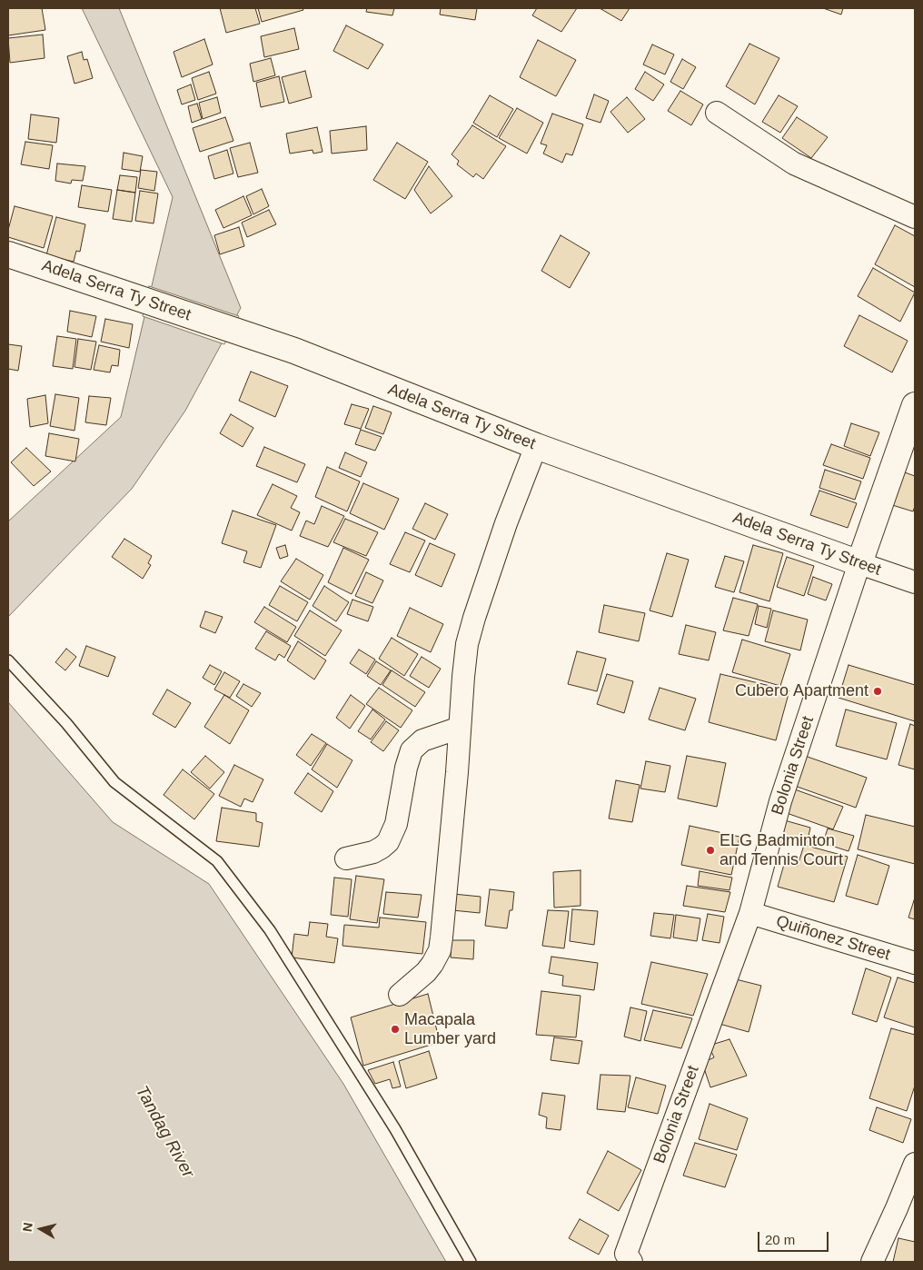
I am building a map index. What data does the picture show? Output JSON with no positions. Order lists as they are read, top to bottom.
{
  "streets": {
    "main road": ["Adela Serra Ty Street", "Bolonia Street"],
    "street": ["Quiñonez Street"]
  },
  "crossings": [
    ["Adela Serra Ty Street", "Bolonia Street"],
    ["Bolonia Street", "Quiñonez Street"]
  ],
  "water": ["Tandag River"],
  "places": ["Cubero Apartment", "ELG Badminton and Tennis Court", "Macapala Lumber yard"],
  "scale_bar": "20 m",
  "north": "left"
}
